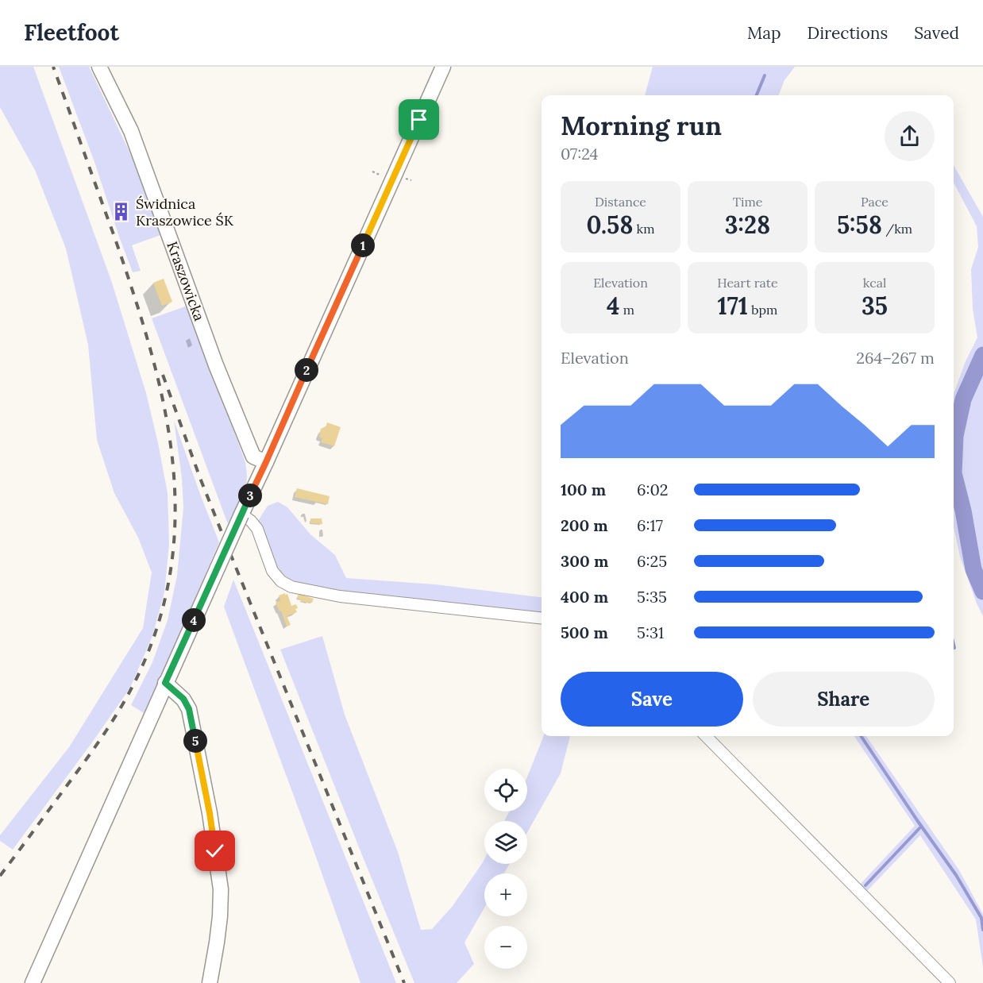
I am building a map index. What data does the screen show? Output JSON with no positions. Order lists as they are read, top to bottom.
{
  "streets": {
    "street": ["Kraszowicka"]
  },
  "places": {
    "building": ["Świdnica Kraszowice ŚK"]
  },
  "page": {
    "header": "Fleetfoot",
    "nav": ["Map", "Directions", "Saved"],
    "heading": ["Morning run", "07:24"],
    "stats": [
      ["Distance", "0.58 km"],
      ["Time", "3:28"],
      ["Pace", "5:58 /km"],
      ["Elevation", "4 m"],
      ["Heart rate", "171 bpm"],
      ["kcal", "35"]
    ],
    "pins": [
      "1",
      "2",
      "3",
      "4",
      "5"
    ],
    "chart": ["Elevation", "264–267 m"],
    "list": [
      {
        "name": "100 m",
        "note": "6:02"
      },
      {
        "name": "200 m",
        "note": "6:17"
      },
      {
        "name": "300 m",
        "note": "6:25"
      },
      {
        "name": "400 m",
        "note": "5:35"
      },
      {
        "name": "500 m",
        "note": "5:31"
      }
    ],
    "buttons": ["Save", "Share"],
    "map_buttons": ["+", "−"]
  }
}
